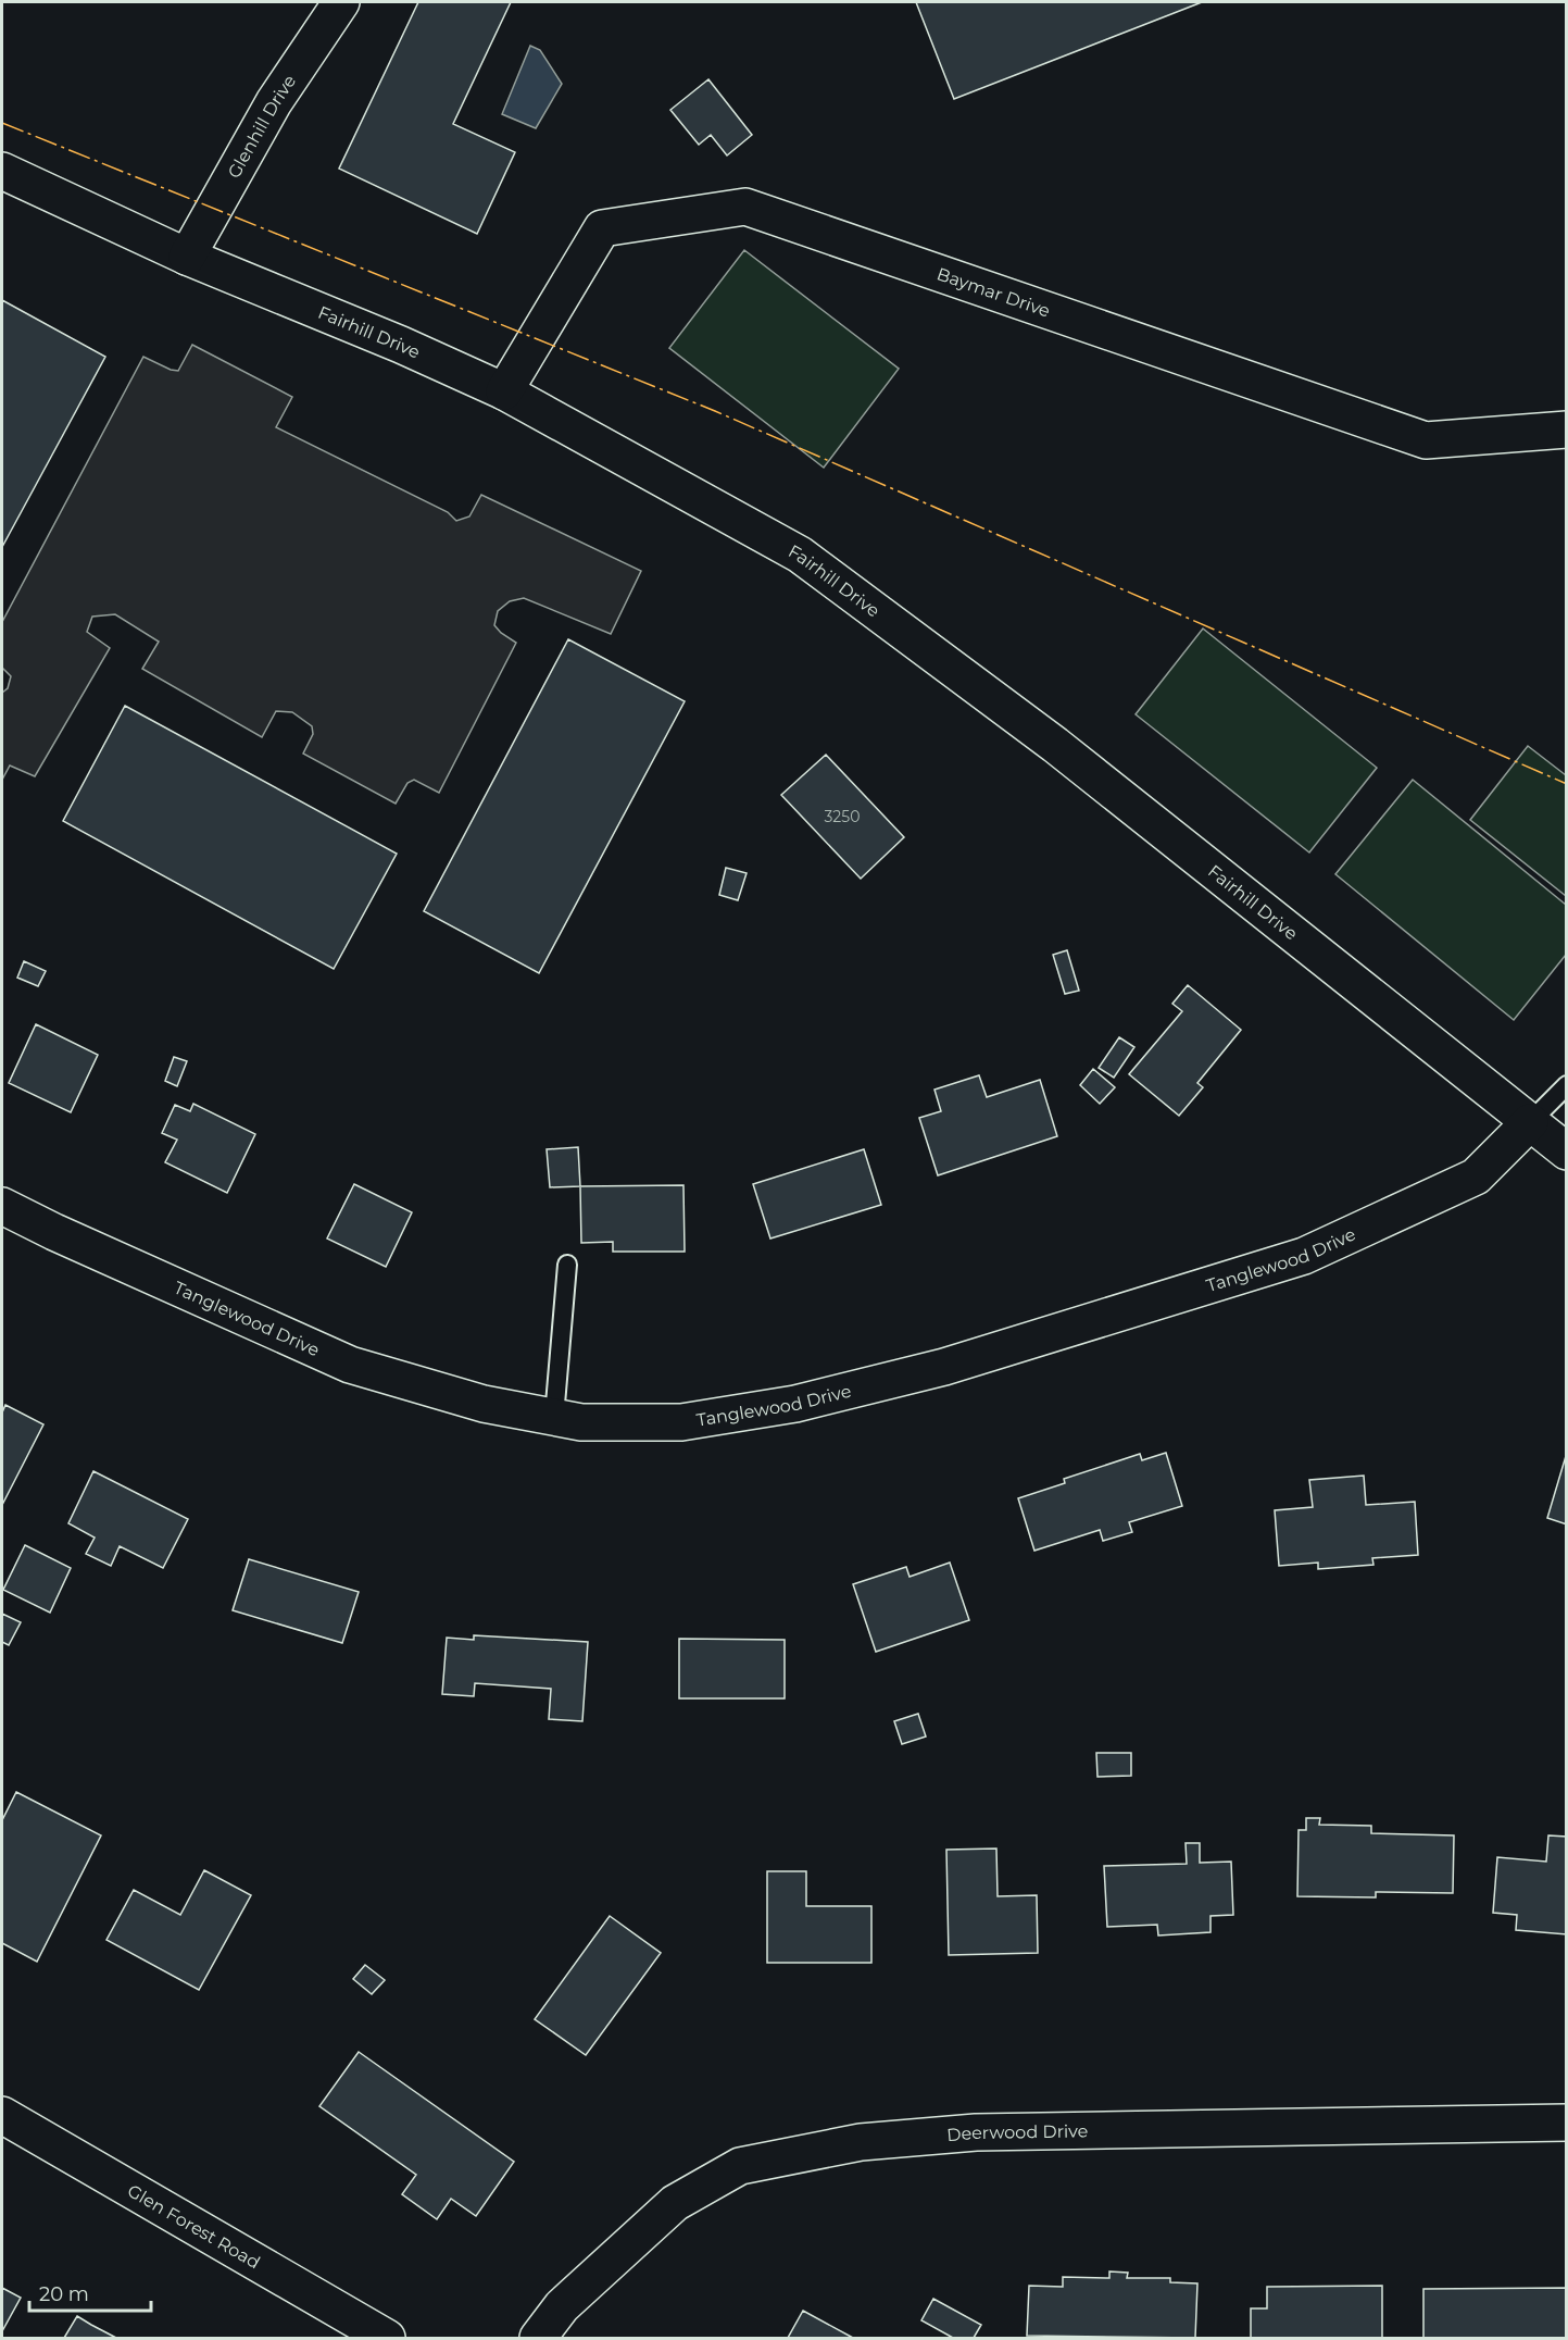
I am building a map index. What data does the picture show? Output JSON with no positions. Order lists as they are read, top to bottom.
{
  "streets": {
    "street": [
      "Glenhill Drive",
      "Baymar Drive",
      "Fairhill Drive",
      "Tanglewood Drive",
      "Deerwood Drive",
      "Glen Forest Road"
    ]
  },
  "crossings": [
    ["Glenhill Drive", "Fairhill Drive"],
    ["Baymar Drive", "Fairhill Drive"],
    ["Fairhill Drive", "Tanglewood Drive"]
  ],
  "house_numbers": ["3250"],
  "scale_bar": "20 m"
}
